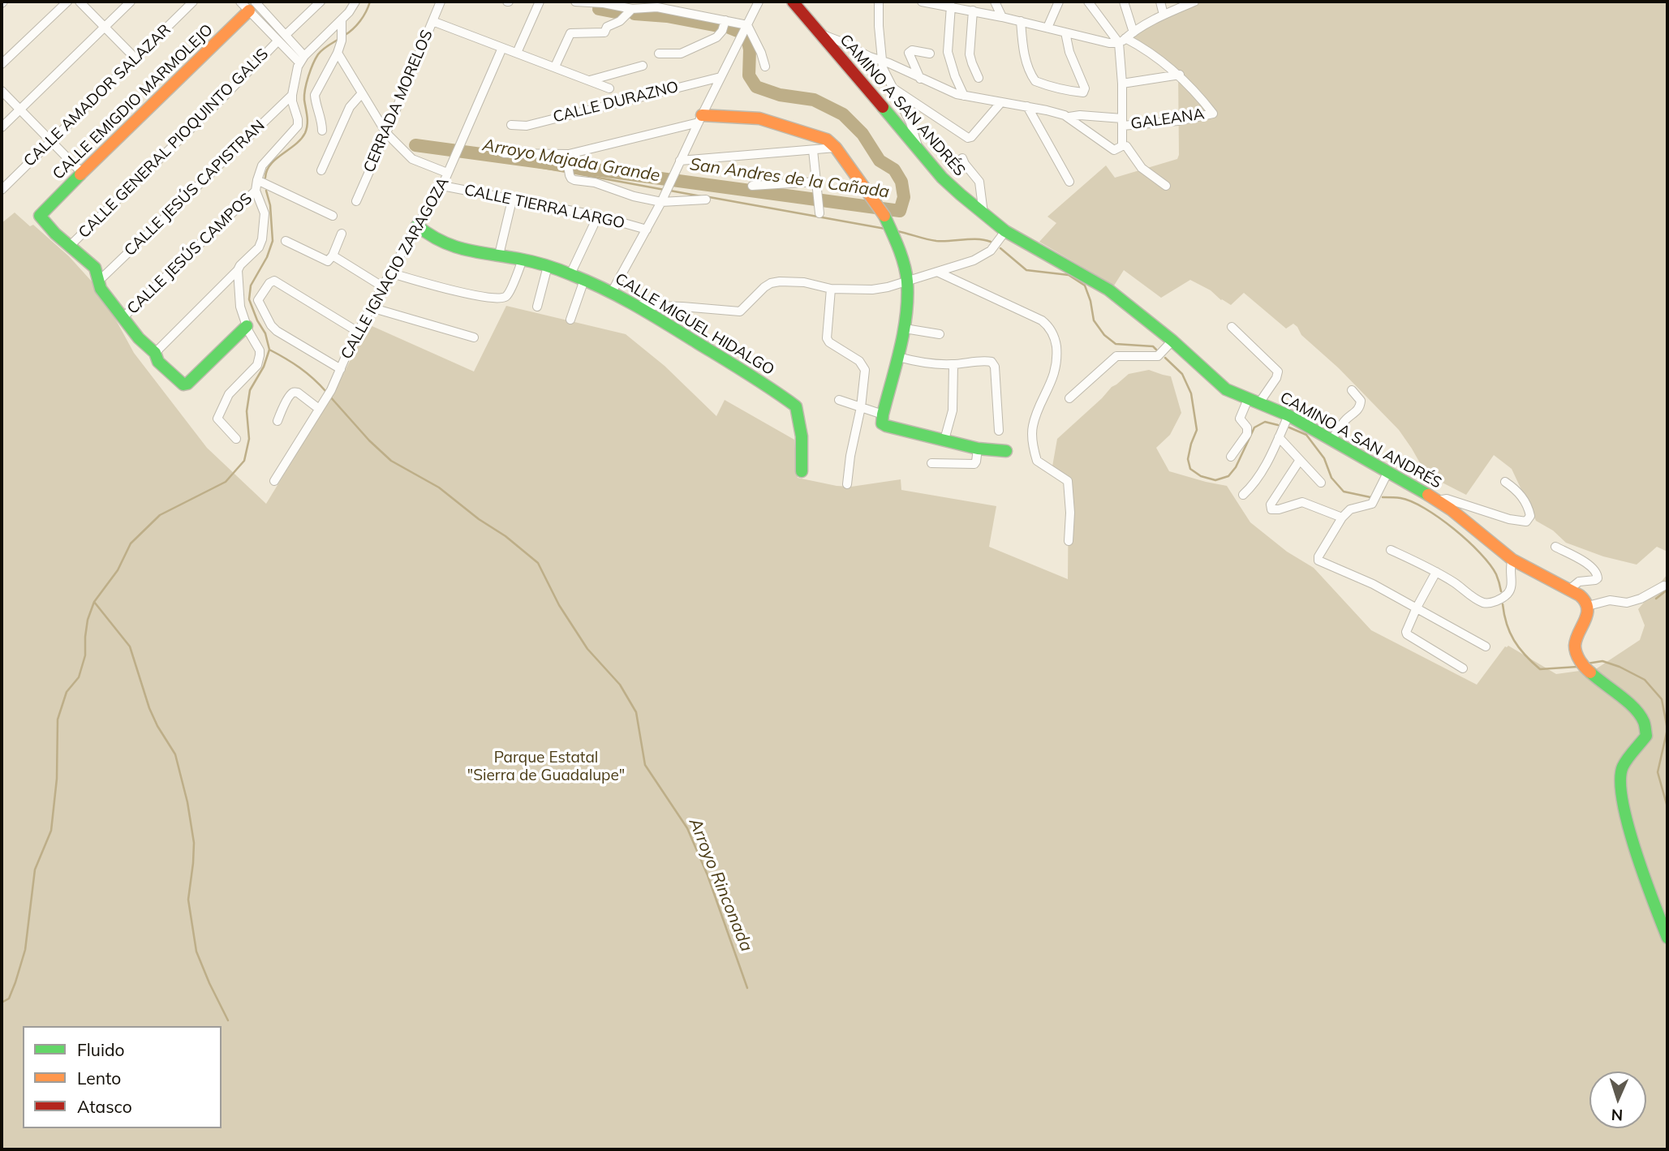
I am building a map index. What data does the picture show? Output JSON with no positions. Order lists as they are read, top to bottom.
{
  "streets": {
    "street": [
      "CALLE AMADOR SALAZAR",
      "CERRADA MORELOS",
      "CALLE EMIGDIO MARMOLEJO",
      "CALLE DURAZNO",
      "CAMINO A SAN ANDRÉS",
      "GALEANA",
      "CALLE GENERAL PIOQUINTO GALIS",
      "CALLE JESÚS CAPISTRAN",
      "CALLE TIERRA LARGO",
      "CALLE JESÚS CAMPOS",
      "CALLE IGNACIO ZARAGOZA",
      "CALLE MIGUEL HIDALGO"
    ]
  },
  "crossings": [
    ["CALLE EMIGDIO MARMOLEJO", "CALLE GENERAL PIOQUINTO GALIS"],
    ["CALLE TIERRA LARGO", "CALLE IGNACIO ZARAGOZA"],
    ["CALLE IGNACIO ZARAGOZA", "CALLE MIGUEL HIDALGO"]
  ],
  "water": ["Arroyo Majada Grande", "San Andres de la Cañada", "Arroyo Rinconada"],
  "parks": ["Parque Estatal \"Sierra de Guadalupe\""],
  "legend": ["Fluido", "Lento", "Atasco"],
  "north": "bottom"
}
